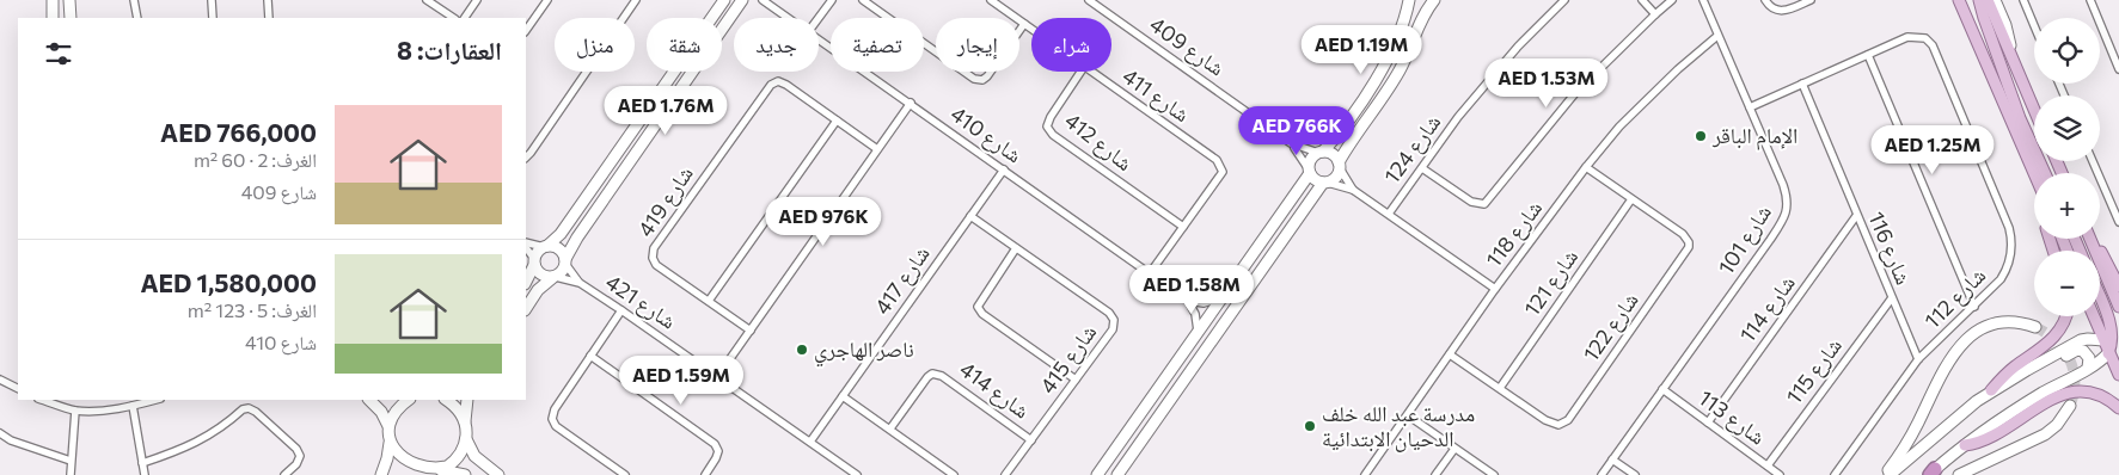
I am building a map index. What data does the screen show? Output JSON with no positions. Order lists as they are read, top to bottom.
{
  "streets": {
    "street": [
      "شارع 409",
      "شارع 411",
      "شارع 410",
      "شارع 412",
      "شارع 124",
      "شارع 419",
      "شارع 118",
      "شارع 101",
      "شارع 116",
      "شارع 417",
      "شارع 121",
      "شارع 112",
      "شارع 421",
      "شارع 114",
      "شارع 122",
      "شارع 415",
      "شارع 115",
      "شارع 414",
      "شارع 113"
    ]
  },
  "crossings": [
    ["شارع 411", "شارع 410"],
    ["شارع 411", "شارع 412"],
    ["شارع 410", "شارع 417"],
    ["شارع 118", "شارع 101"],
    ["شارع 118", "شارع 122"],
    ["شارع 101", "شارع 112"],
    ["شارع 101", "شارع 113"],
    ["شارع 116", "شارع 112"],
    ["شارع 116", "شارع 114"],
    ["شارع 116", "شارع 115"],
    ["شارع 417", "شارع 421"],
    ["شارع 417", "شارع 415"],
    ["شارع 121", "شارع 122"],
    ["شارع 114", "شارع 113"],
    ["شارع 415", "شارع 414"],
    ["شارع 115", "شارع 113"]
  ],
  "places": ["الإمام الباقر", "ناصر الهاجري", "مدرسة عبد الله خلف الدحيان الابتدائية"],
  "page": {
    "map_buttons": ["+", "−"],
    "chip": [
      "شراء",
      "إيجار",
      "تصفية",
      "جديد",
      "شقة",
      "منزل"
    ],
    "heading": "العقارات: 8",
    "price": [
      "AED 1.19M",
      "AED 1.53M",
      "AED 1.76M",
      "AED 766K",
      "AED 1.25M",
      "AED 976K",
      "AED 1.58M",
      "AED 1.59M"
    ],
    "list": [
      {
        "name": "AED 766,000",
        "note": "الغرف: 2 · 60 m² · شارع 409"
      },
      {
        "name": "AED 1,580,000",
        "note": "الغرف: 5 · 123 m² · شارع 410"
      }
    ]
  }
}
